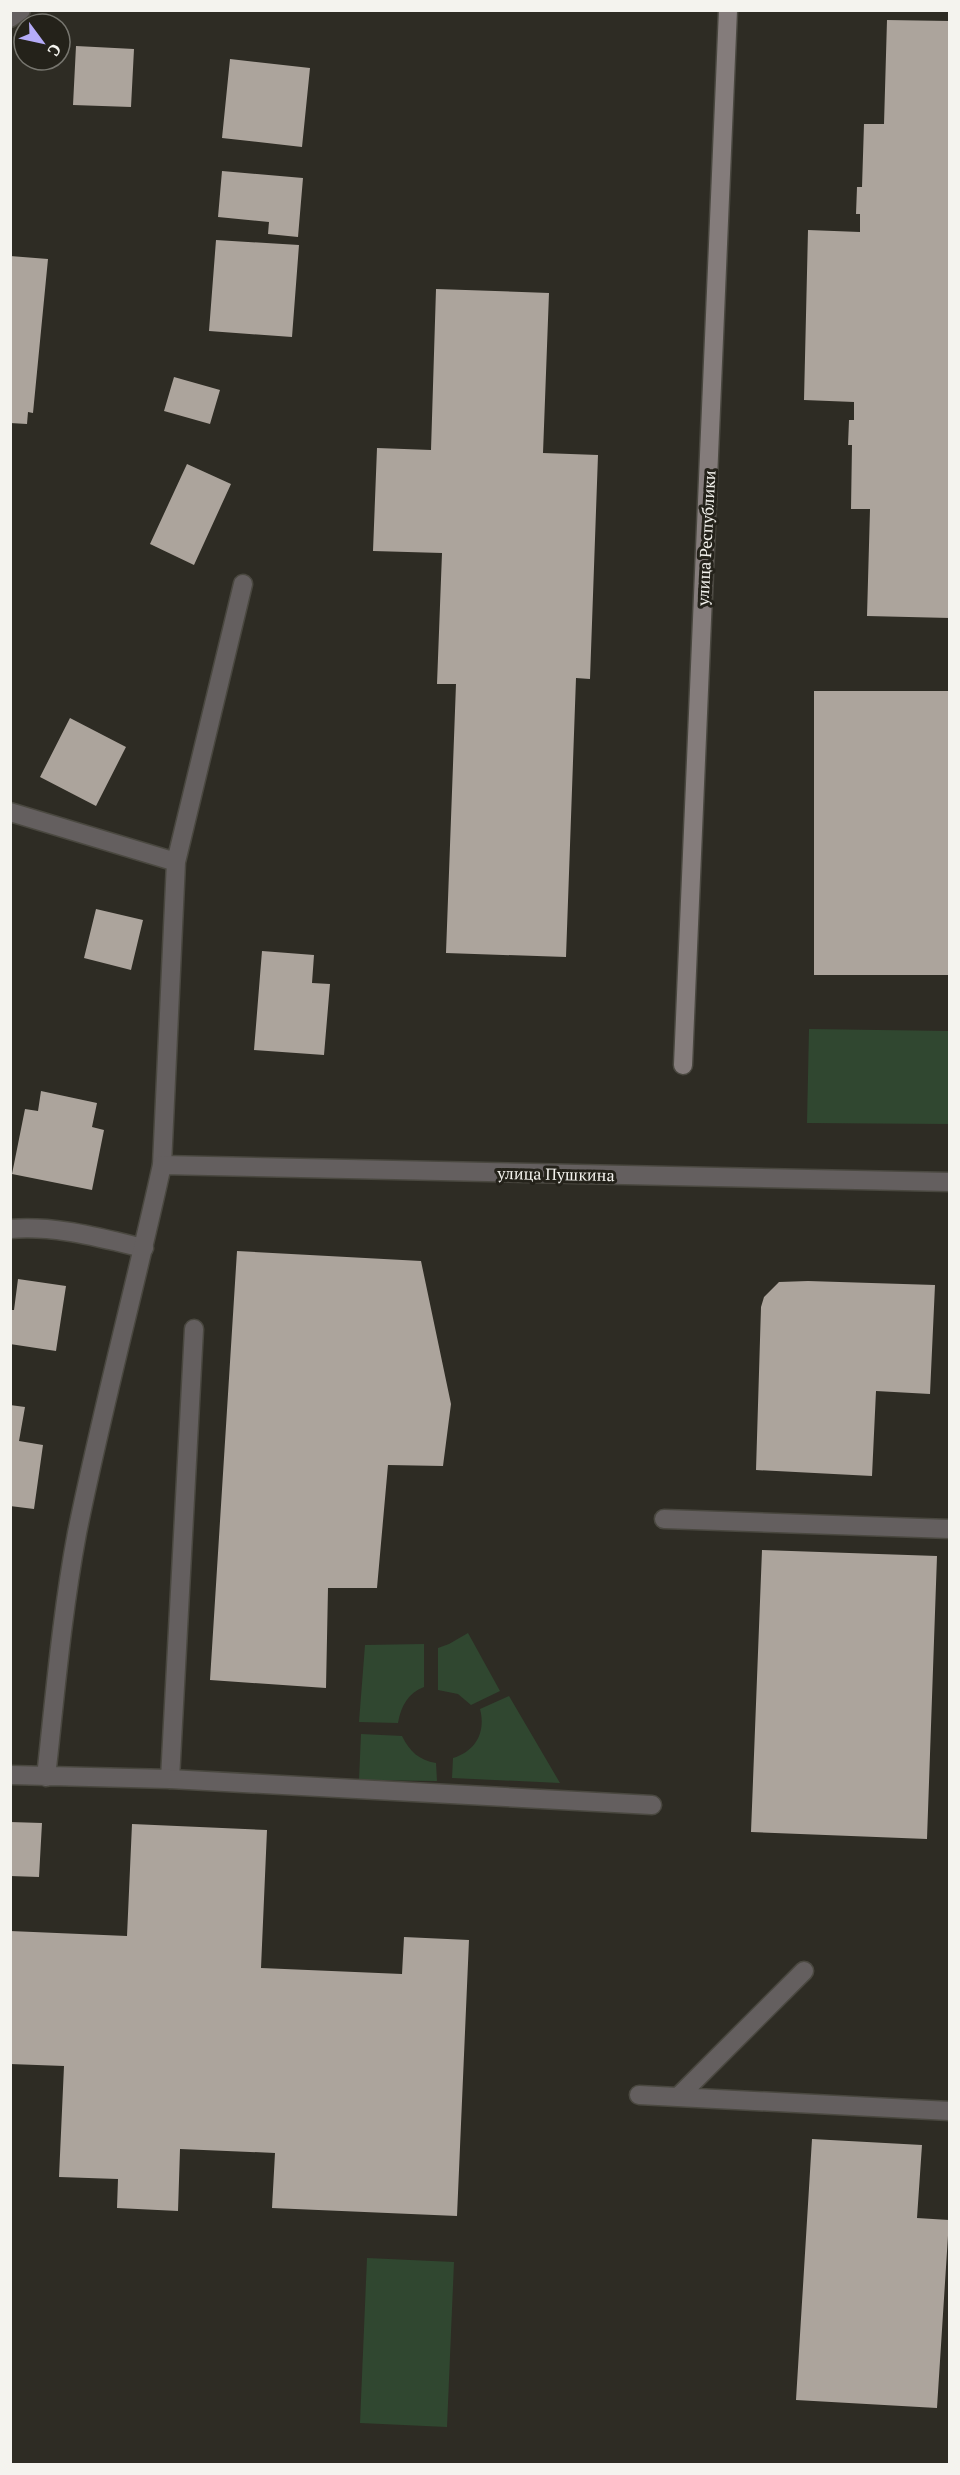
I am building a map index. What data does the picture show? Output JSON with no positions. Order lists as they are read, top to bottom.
{
  "streets": {
    "street": ["улица Республики", "улица Пушкина"]
  },
  "north": "bottom right"
}
